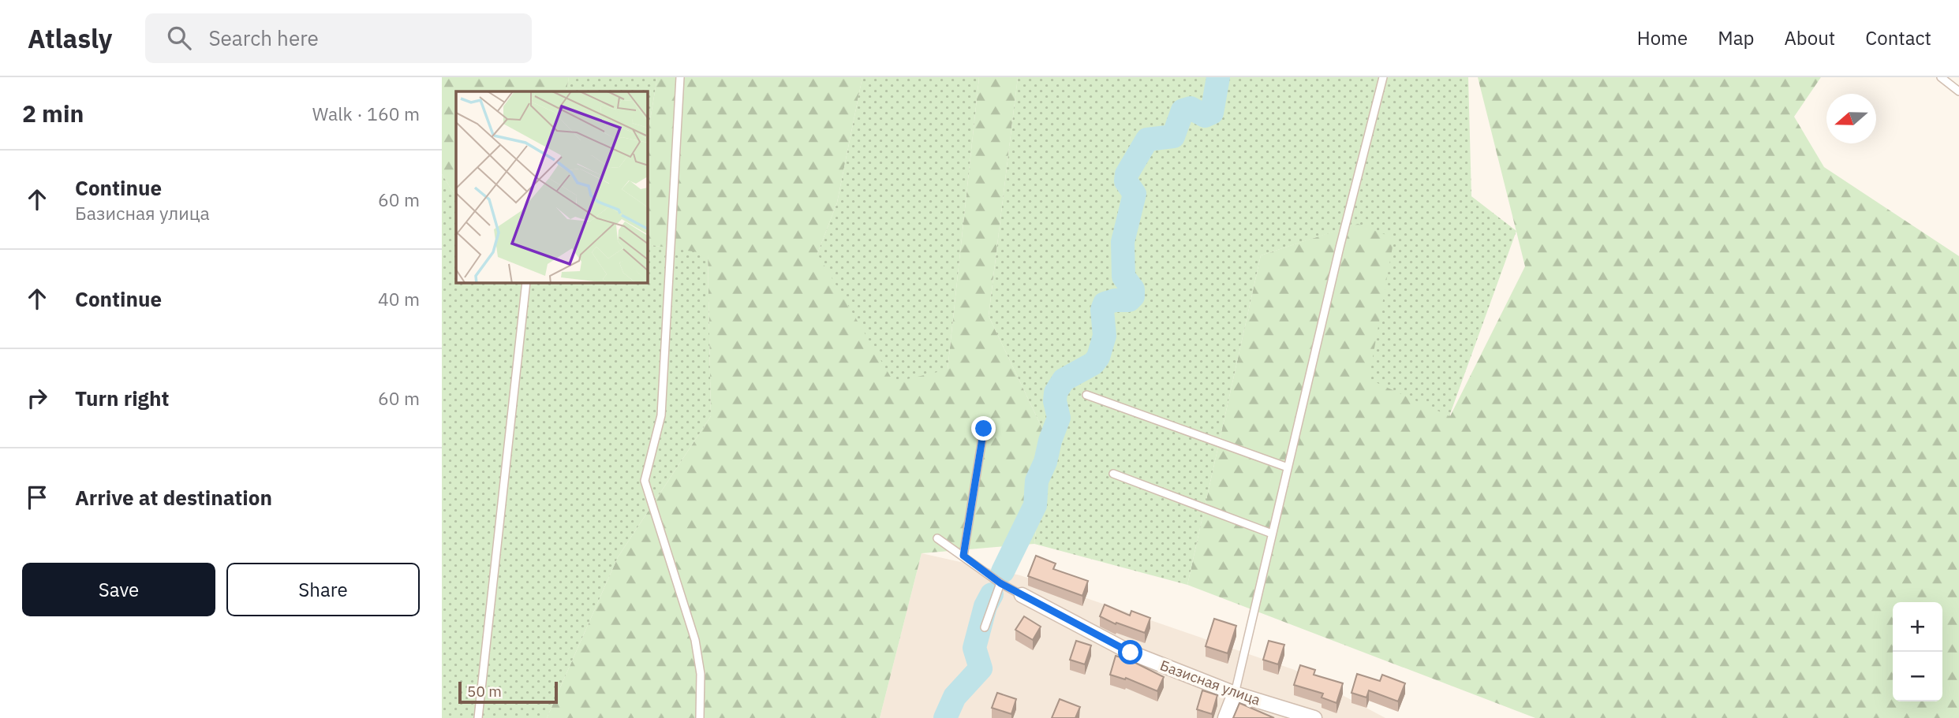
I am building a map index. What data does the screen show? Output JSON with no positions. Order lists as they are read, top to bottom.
{
  "streets": {
    "street": ["Базисная улица"]
  },
  "scale_bar": "50 m",
  "north": "left",
  "page": {
    "header": "Atlasly",
    "search": "Search here",
    "nav": [
      "Home",
      "Map",
      "About",
      "Contact"
    ],
    "heading": ["2 min", "Walk · 160 m"],
    "list": [
      ["Continue", "Базисная улица", "60 m"],
      ["Continue", "40 m"],
      ["Turn right", "60 m"],
      "Arrive at destination"
    ],
    "buttons": ["Save", "Share"],
    "map_buttons": ["+", "−"],
    "scale": "50 m"
  }
}
